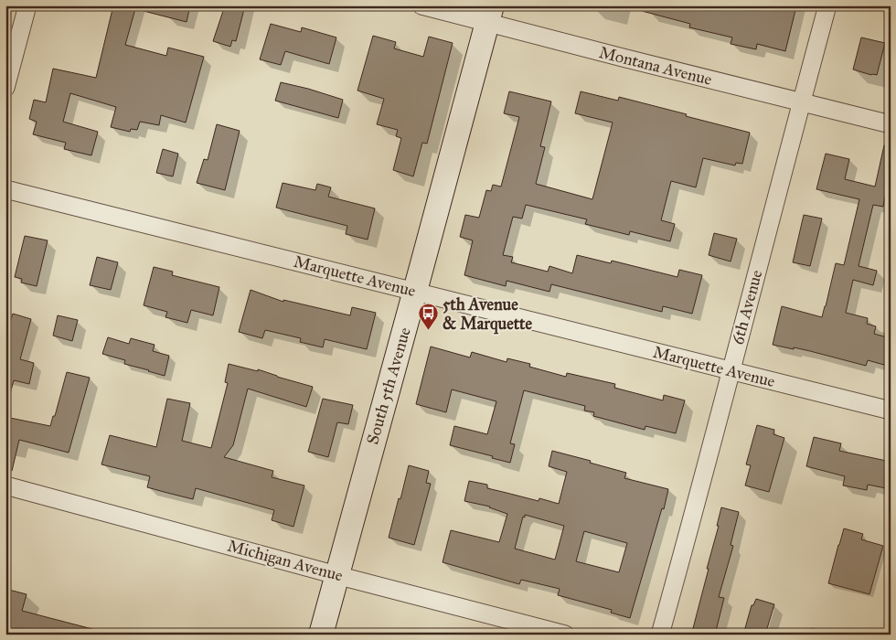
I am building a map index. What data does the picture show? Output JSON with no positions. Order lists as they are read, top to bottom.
{
  "streets": {
    "street": [
      "Montana Avenue",
      "Marquette Avenue",
      "6th Avenue",
      "South 5th Avenue",
      "Michigan Avenue"
    ]
  },
  "crossings": [
    ["Montana Avenue", "6th Avenue"],
    ["Montana Avenue", "South 5th Avenue"],
    ["Marquette Avenue", "6th Avenue"],
    ["Marquette Avenue", "South 5th Avenue"],
    ["South 5th Avenue", "Michigan Avenue"]
  ],
  "places": {
    "bus stop": ["5th Avenue & Marquette"]
  }
}
